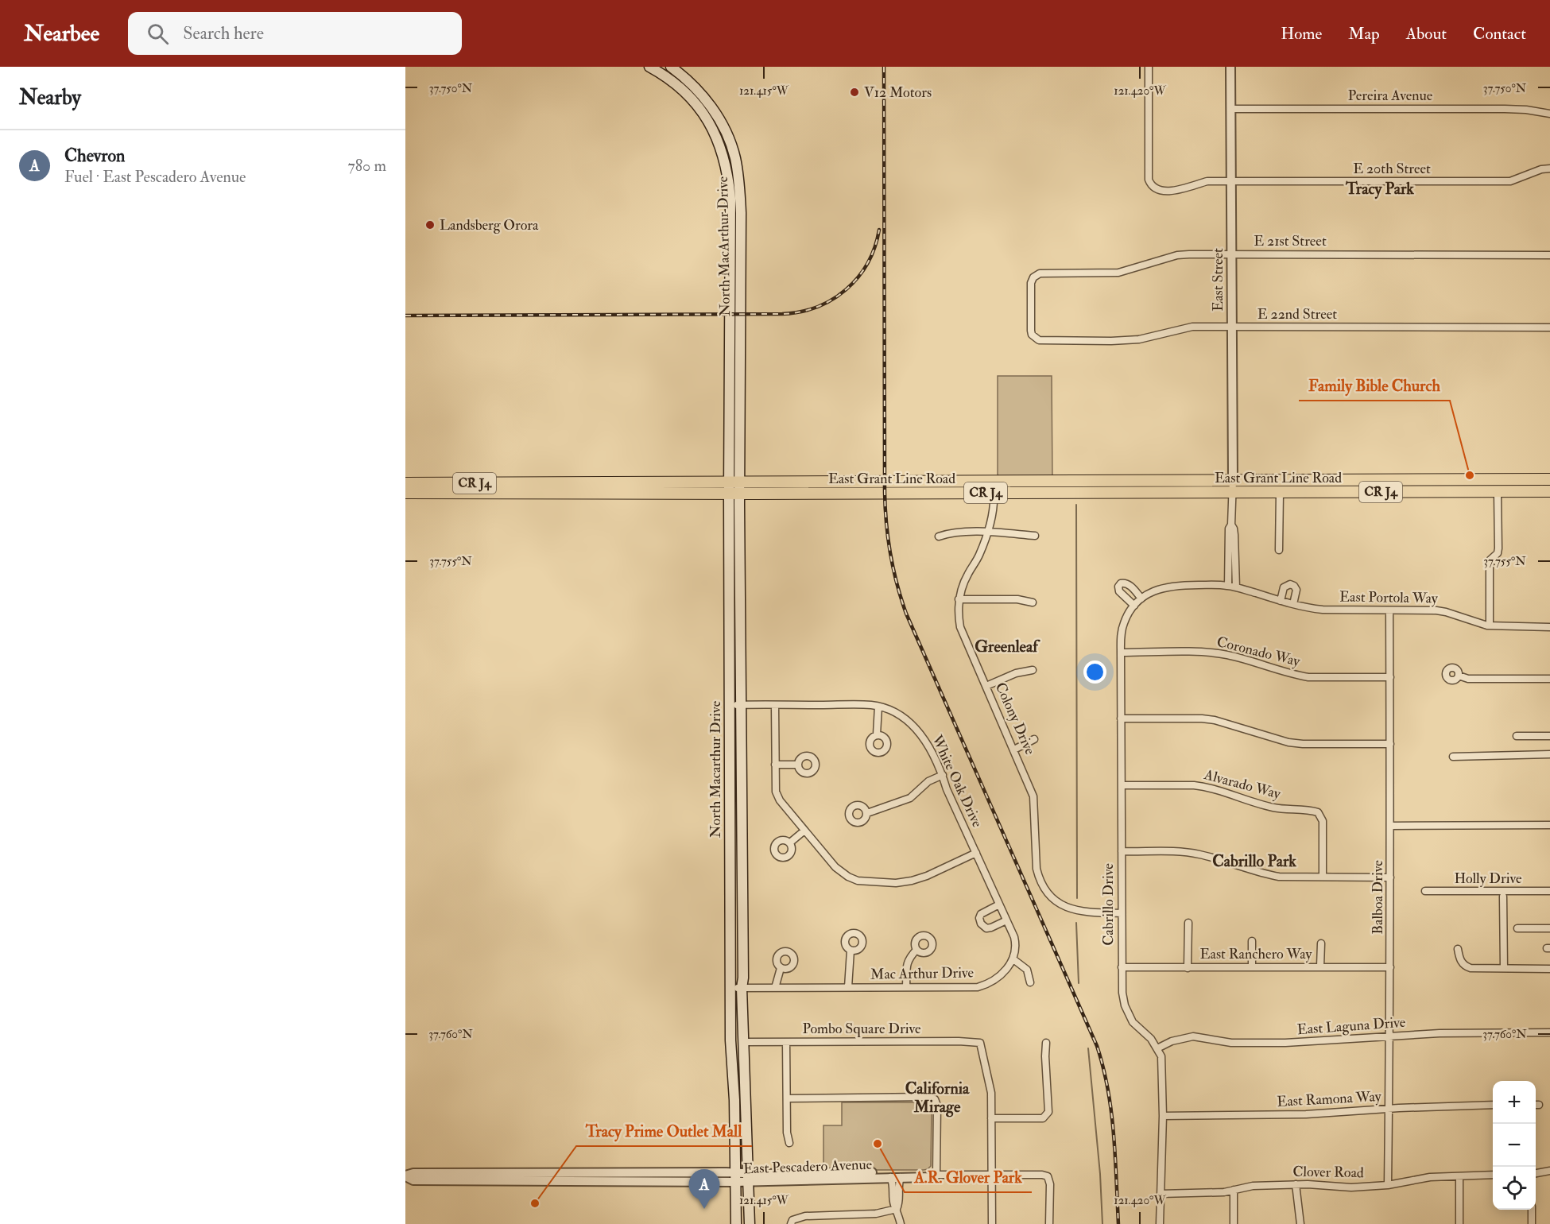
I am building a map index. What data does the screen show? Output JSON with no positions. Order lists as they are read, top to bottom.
{
  "streets": {
    "main road": [
      "North MacArthur Drive",
      "East Grant Line Road",
      "CR J4",
      "North Macarthur Drive"
    ],
    "street": [
      "Pereira Avenue",
      "E 20th Street",
      "E 21st Street",
      "East Street",
      "E 22nd Street",
      "East Portola Way",
      "Coronado Way",
      "Colony Drive",
      "White Oak Drive",
      "Alvarado Way",
      "Holly Drive",
      "Balboa Drive",
      "Cabrillo Drive",
      "East Ranchero Way",
      "Mac Arthur Drive",
      "East Laguna Drive",
      "Pombo Square Drive",
      "East Ramona Way",
      "East Pescadero Avenue",
      "Clover Road"
    ]
  },
  "crossings": [
    ["Pereira Avenue", "East Street"],
    ["E 20th Street", "East Street"],
    ["E 21st Street", "East Street"],
    ["E 21st Street", "E 22nd Street"],
    ["North MacArthur Drive", "North Macarthur Drive"],
    ["East Street", "E 22nd Street"],
    ["East Street", "East Grant Line Road"],
    ["East Grant Line Road", "Colony Drive"],
    ["East Grant Line Road", "North Macarthur Drive"],
    ["East Portola Way", "Balboa Drive"],
    ["East Portola Way", "Cabrillo Drive"],
    ["Coronado Way", "Balboa Drive"],
    ["Coronado Way", "Cabrillo Drive"],
    ["Colony Drive", "Cabrillo Drive"],
    ["North Macarthur Drive", "White Oak Drive"],
    ["North Macarthur Drive", "Mac Arthur Drive"],
    ["North Macarthur Drive", "Pombo Square Drive"],
    ["North Macarthur Drive", "East Pescadero Avenue"],
    ["White Oak Drive", "Mac Arthur Drive"],
    ["Alvarado Way", "Cabrillo Drive"],
    ["Balboa Drive", "East Ranchero Way"],
    ["Balboa Drive", "East Laguna Drive"],
    ["Balboa Drive", "East Ramona Way"],
    ["Balboa Drive", "Clover Road"],
    ["Cabrillo Drive", "East Ranchero Way"],
    ["Cabrillo Drive", "East Laguna Drive"],
    ["Cabrillo Drive", "East Ramona Way"],
    ["Cabrillo Drive", "Clover Road"]
  ],
  "districts": [
    "Tracy Park",
    "Greenleaf",
    "Cabrillo Park",
    "California Mirage"
  ],
  "places": [
    "V12 Motors",
    "Landsberg Orora",
    "Family Bible Church",
    "A.R. Glover Park",
    "Tracy Prime Outlet Mall"
  ],
  "page": {
    "header": "Nearbee",
    "search": "Search here",
    "nav": [
      "Home",
      "Map",
      "About",
      "Contact"
    ],
    "heading": "Nearby",
    "list": [
      {
        "mark": "A",
        "name": "Chevron",
        "note": "Fuel · East Pescadero Avenue",
        "value": "780 m"
      }
    ],
    "map_buttons": ["+", "−"],
    "pins": "A"
  },
  "coordinates": [
    "37.750°N",
    "121.415°W",
    "121.420°W",
    "37.755°N",
    "37.760°N"
  ]
}
